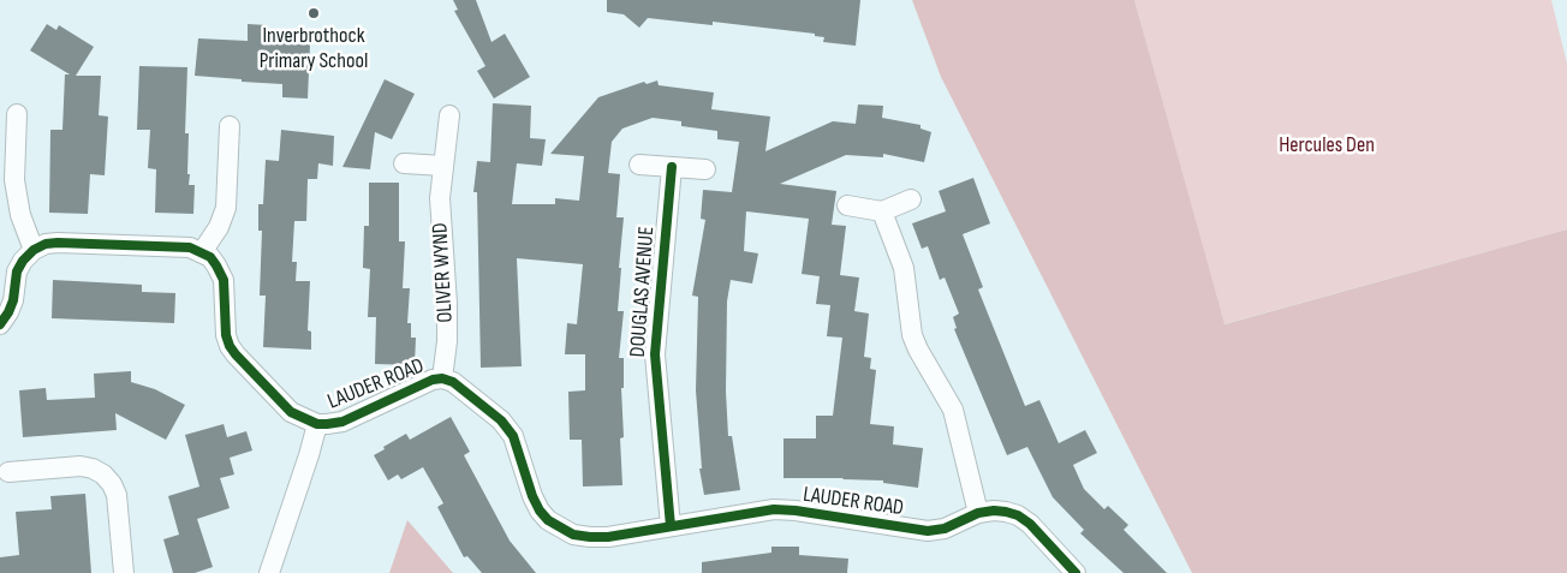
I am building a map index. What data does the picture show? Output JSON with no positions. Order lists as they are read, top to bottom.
{
  "streets": {
    "street": ["OLIVER WYND", "DOUGLAS AVENUE", "LAUDER ROAD"]
  },
  "crossings": [
    ["OLIVER WYND", "LAUDER ROAD"],
    ["DOUGLAS AVENUE", "LAUDER ROAD"]
  ],
  "parks": ["Hercules Den"],
  "places": ["Inverbrothock Primary School"]
}
